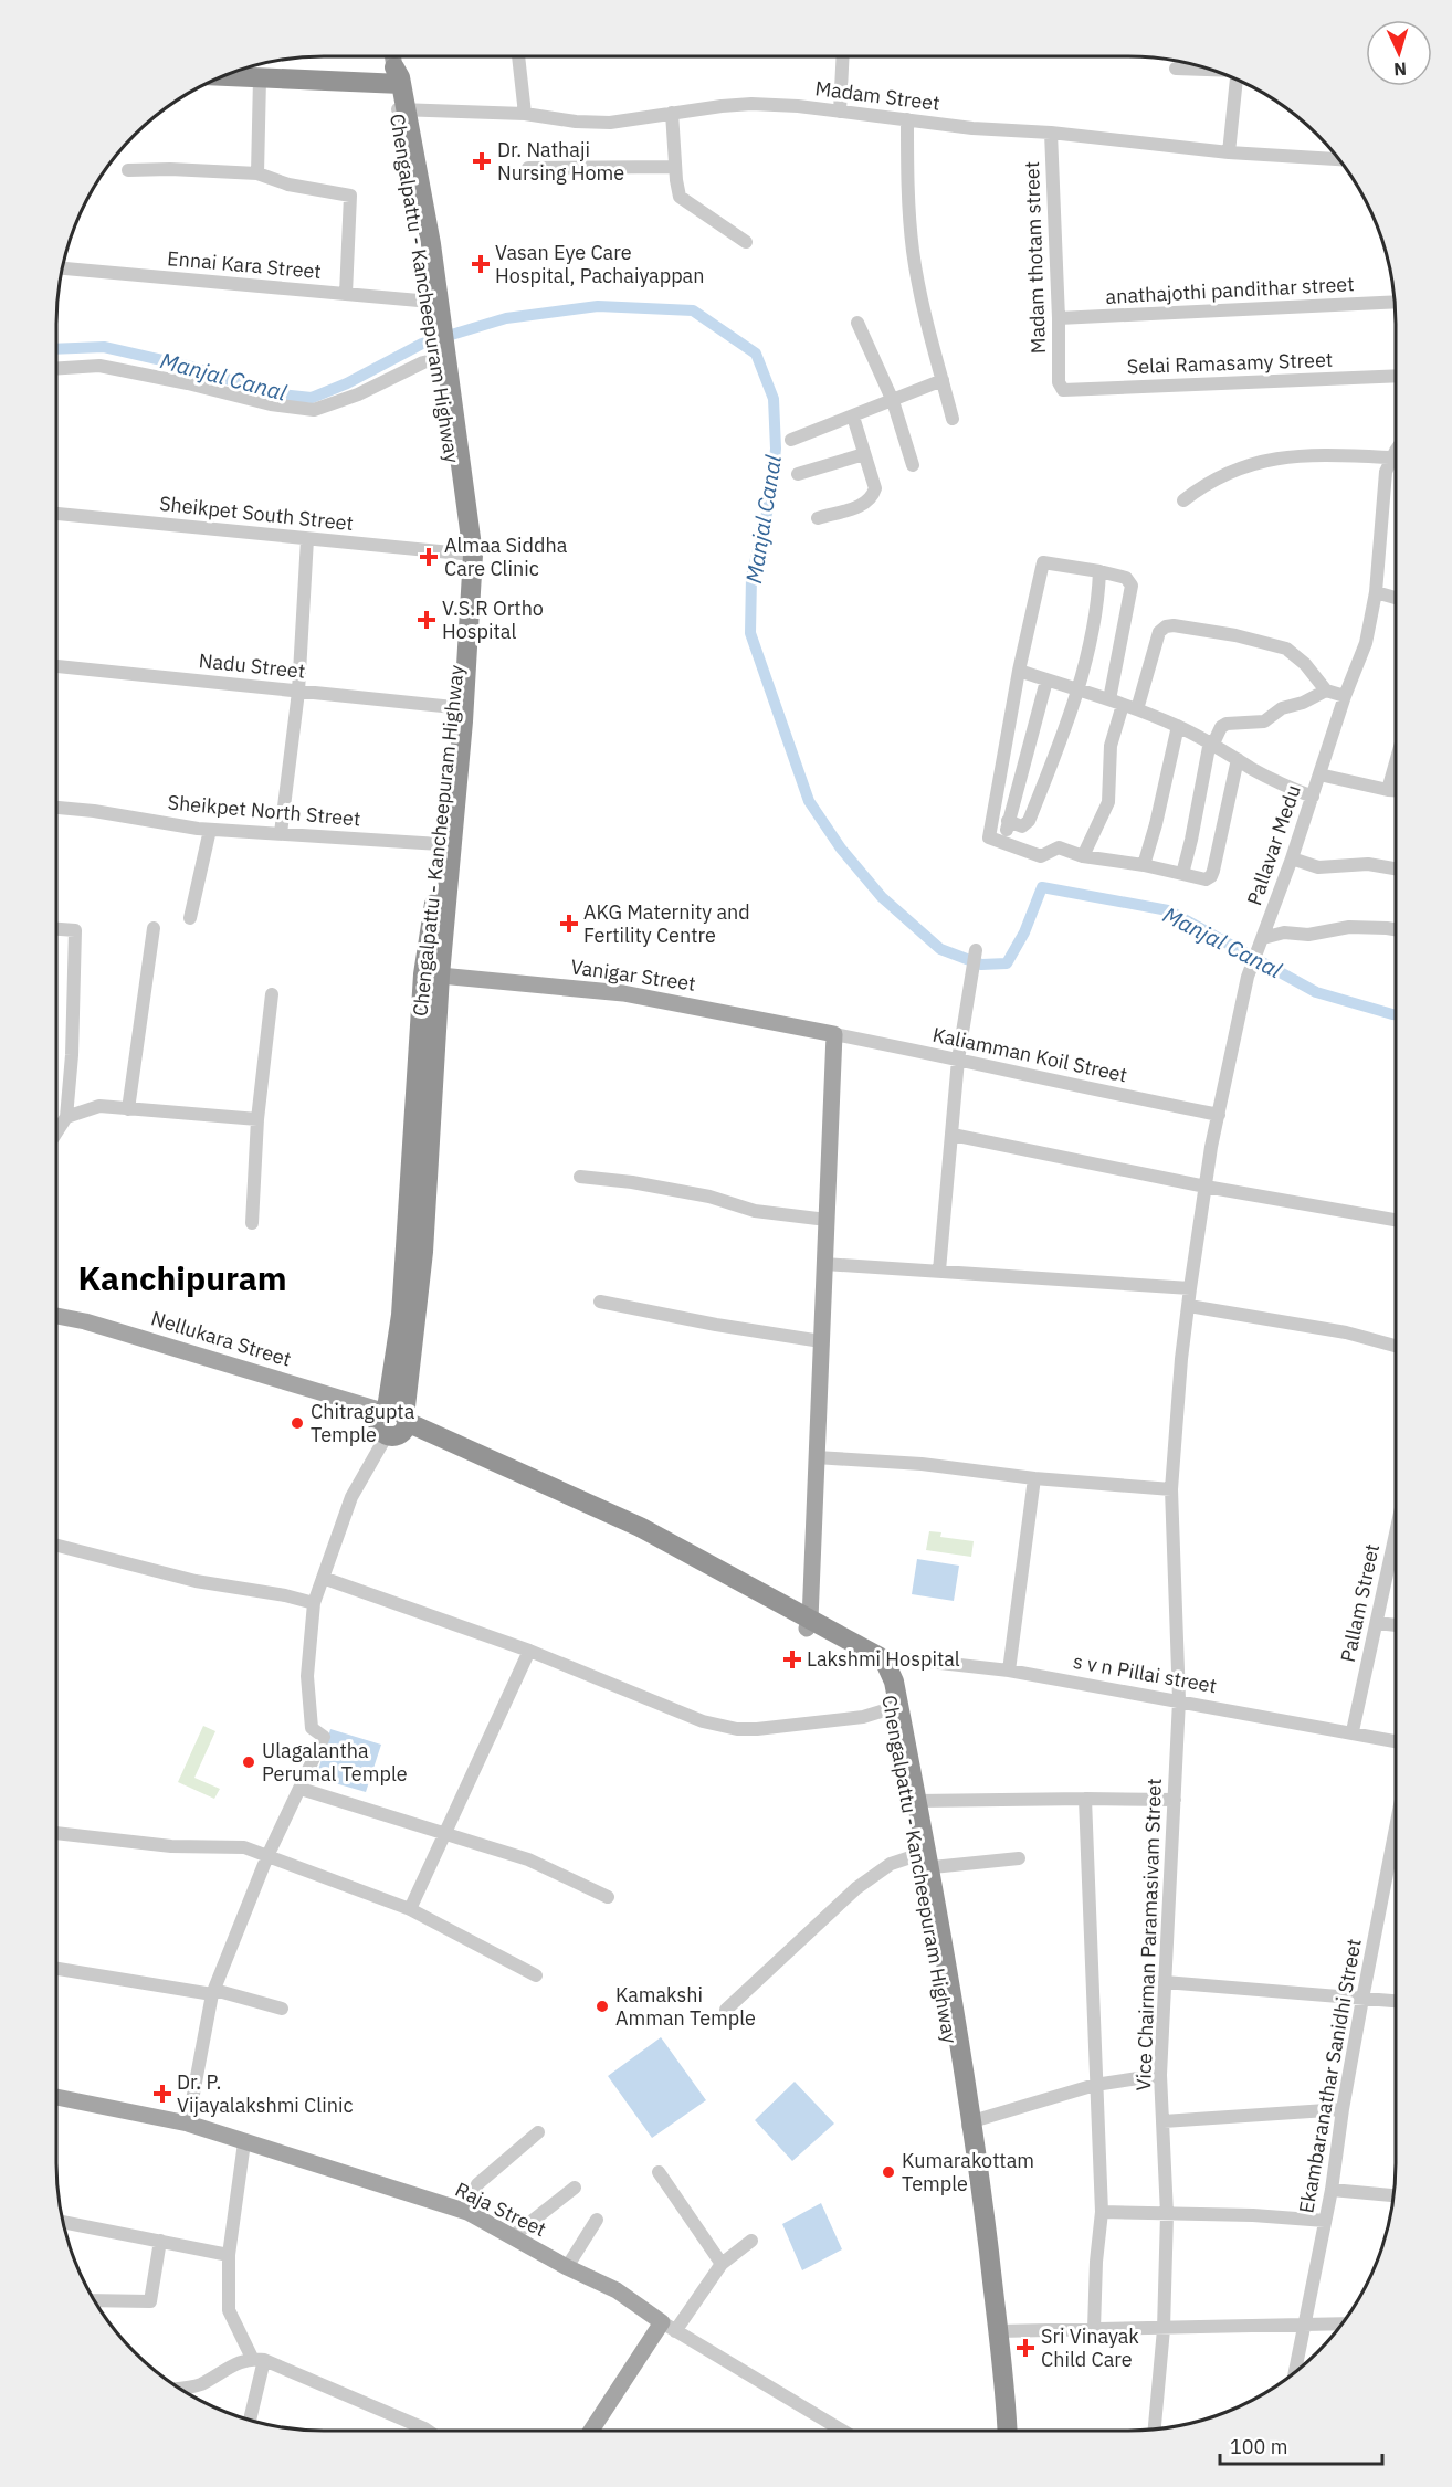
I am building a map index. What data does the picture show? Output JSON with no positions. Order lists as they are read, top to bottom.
{
  "streets": {
    "highway": ["Chengalpattu - Kancheepuram Highway"],
    "main road": ["Vanigar Street", "Nellukara Street", "Raja Street"],
    "street": [
      "Madam Street",
      "Madam thotam street",
      "Ennai Kara Street",
      "anathajothi pandithar street",
      "Selai Ramasamy Street",
      "Sheikpet South Street",
      "Nadu Street",
      "Sheikpet North Street",
      "Pallavar Medu",
      "Kaliamman Koil Street",
      "Pallam Street",
      "s v n Pillai street",
      "Vice Chairman Paramasivam Street",
      "Ekambaranathar Sanidhi Street"
    ]
  },
  "crossings": [
    ["Madam Street", "Madam thotam street"],
    ["Madam Street", "Chengalpattu - Kancheepuram Highway"],
    ["Madam thotam street", "anathajothi pandithar street"],
    ["Madam thotam street", "Selai Ramasamy Street"],
    ["Ennai Kara Street", "Chengalpattu - Kancheepuram Highway"],
    ["Chengalpattu - Kancheepuram Highway", "Nadu Street"],
    ["Chengalpattu - Kancheepuram Highway", "Sheikpet North Street"],
    ["Chengalpattu - Kancheepuram Highway", "Vanigar Street"],
    ["Chengalpattu - Kancheepuram Highway", "s v n Pillai street"],
    ["Pallavar Medu", "Kaliamman Koil Street"],
    ["Pallavar Medu", "Vice Chairman Paramasivam Street"],
    ["Vanigar Street", "Kaliamman Koil Street"],
    ["Pallam Street", "s v n Pillai street"],
    ["s v n Pillai street", "Vice Chairman Paramasivam Street"]
  ],
  "districts": ["Kanchipuram"],
  "water": ["Manjal Canal"],
  "places": {
    "health": [
      "Dr. Nathaji Nursing Home",
      "Vasan Eye Care Hospital, Pachaiyappan",
      "Almaa Siddha Care Clinic",
      "V.S.R Ortho Hospital",
      "AKG Maternity and Fertility Centre",
      "Lakshmi Hospital",
      "Dr. P. Vijayalakshmi Clinic",
      "Sri Vinayak Child Care"
    ],
    "other": [
      "Chitragupta Temple",
      "Ulagalantha Perumal Temple",
      "Kamakshi Amman Temple",
      "Kumarakottam Temple"
    ]
  },
  "scale_bar": "100 m",
  "north": "bottom"
}
